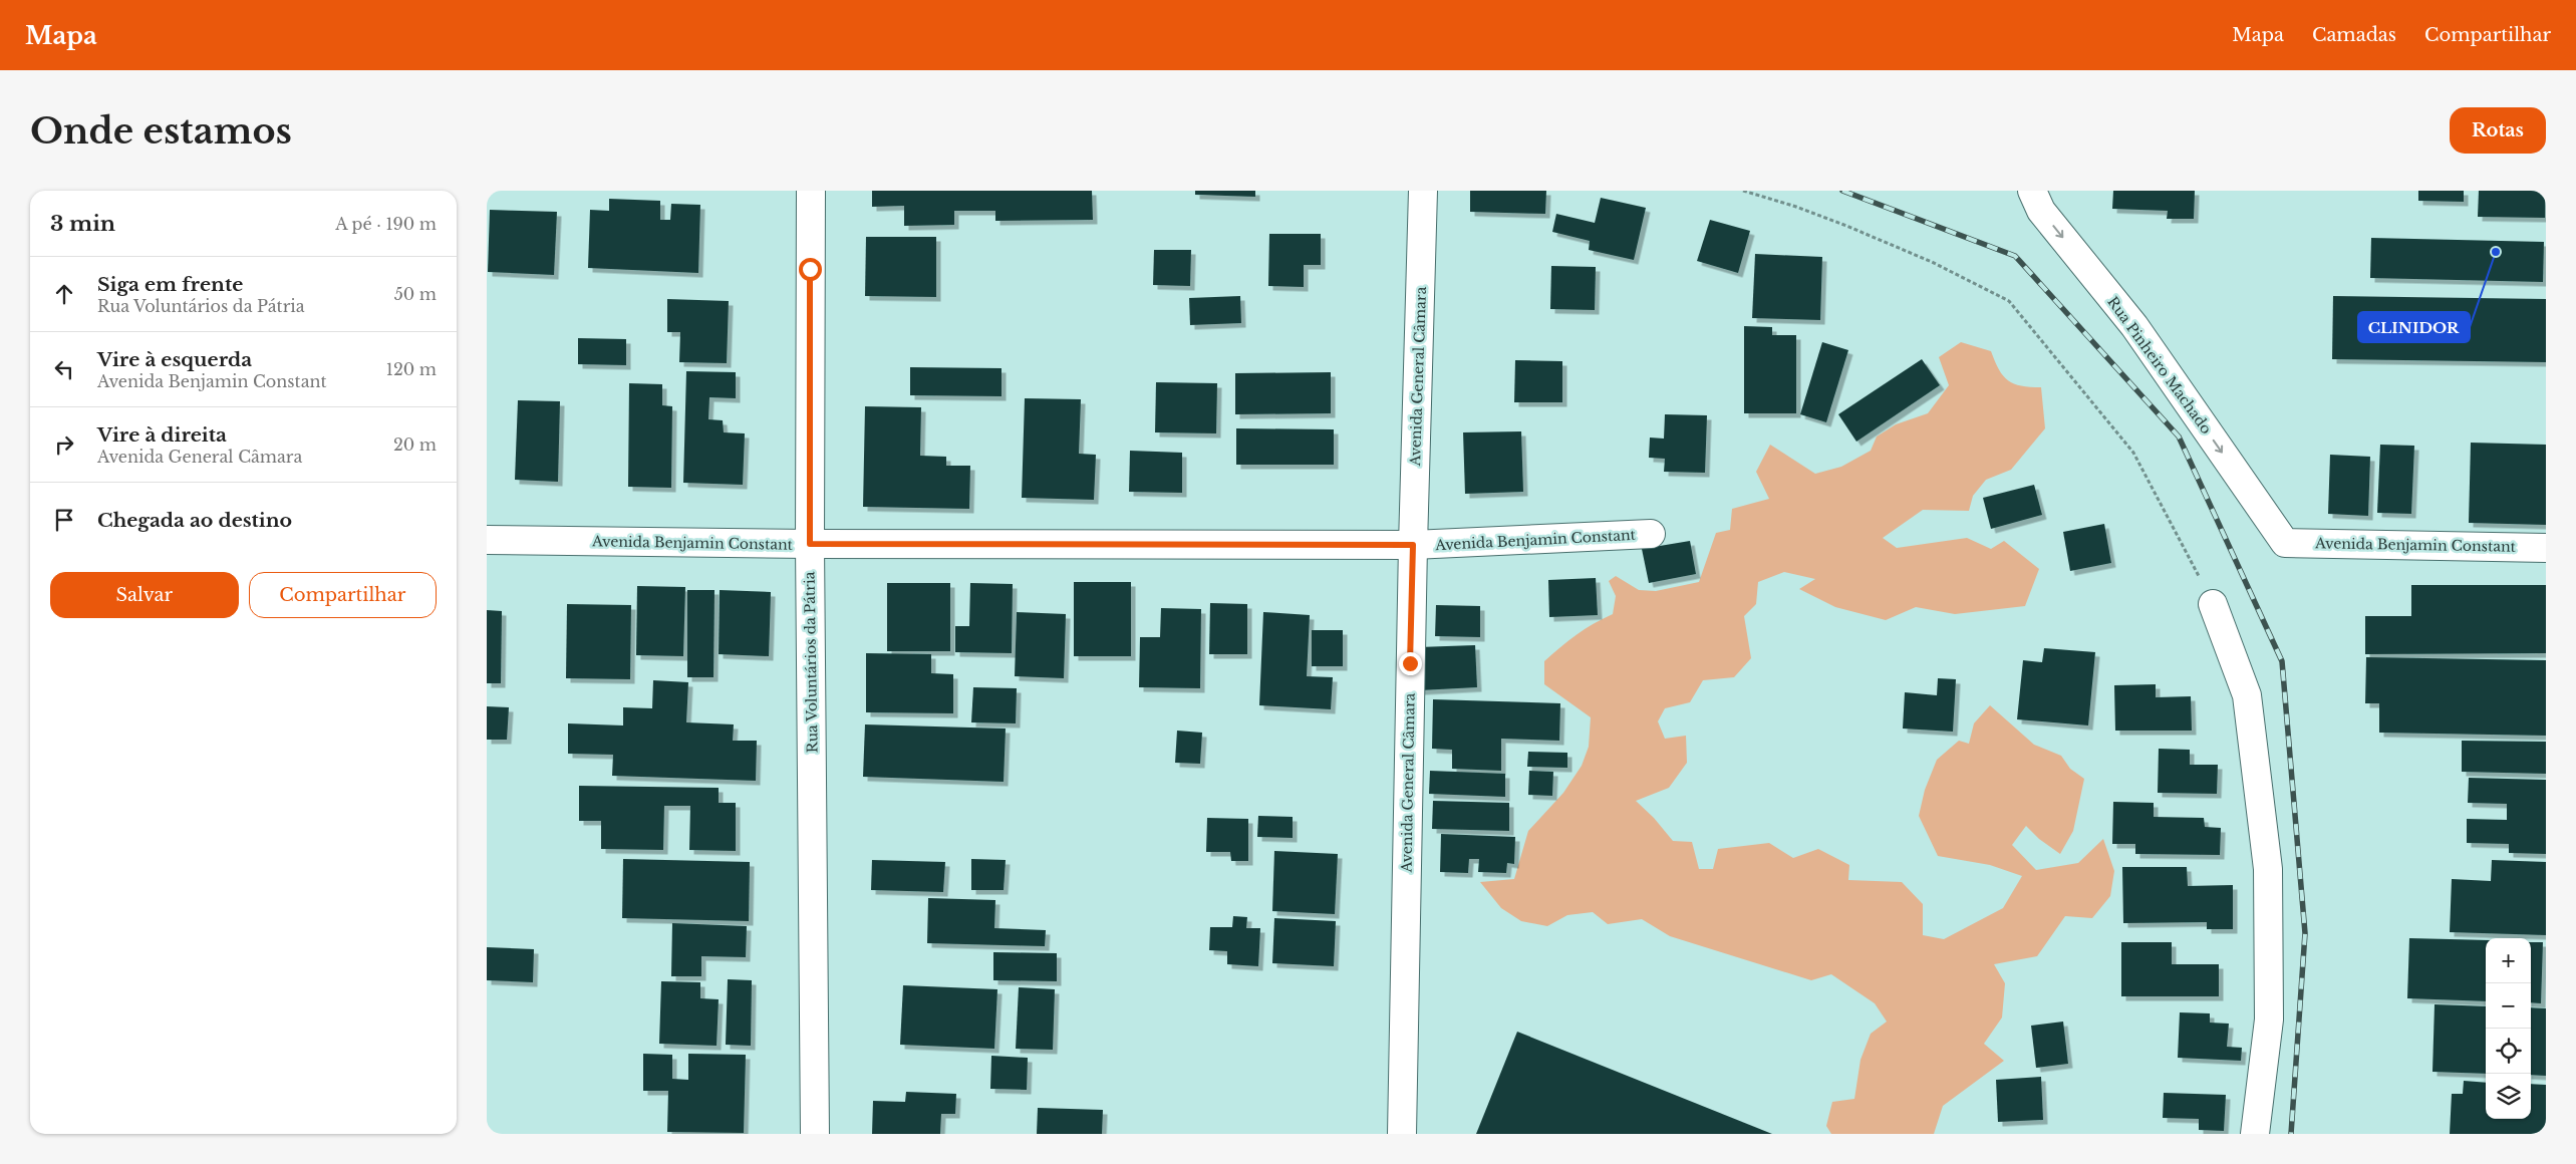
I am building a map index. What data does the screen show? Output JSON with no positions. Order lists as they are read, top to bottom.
{
  "streets": {
    "street": [
      "Rua Pinheiro Machado",
      "Avenida General Câmara",
      "Avenida Benjamin Constant",
      "Rua Voluntários da Pátria"
    ]
  },
  "crossings": [
    ["Rua Pinheiro Machado", "Avenida Benjamin Constant"],
    ["Avenida General Câmara", "Avenida Benjamin Constant"],
    ["Avenida Benjamin Constant", "Rua Voluntários da Pátria"]
  ],
  "one_way": ["Rua Pinheiro Machado"],
  "places": ["CLINIDOR"],
  "page": {
    "header": "Mapa",
    "nav": ["Mapa", "Camadas", "Compartilhar"],
    "buttons": [
      "Rotas",
      ["Salvar", "Compartilhar"]
    ],
    "title": "Onde estamos",
    "heading": ["3 min", "A pé · 190 m"],
    "list": [
      ["Siga em frente", "Rua Voluntários da Pátria", "50 m"],
      ["Vire à esquerda", "Avenida Benjamin Constant", "120 m"],
      ["Vire à direita", "Avenida General Câmara", "20 m"],
      "Chegada ao destino"
    ],
    "map_buttons": ["+", "−"]
  }
}
